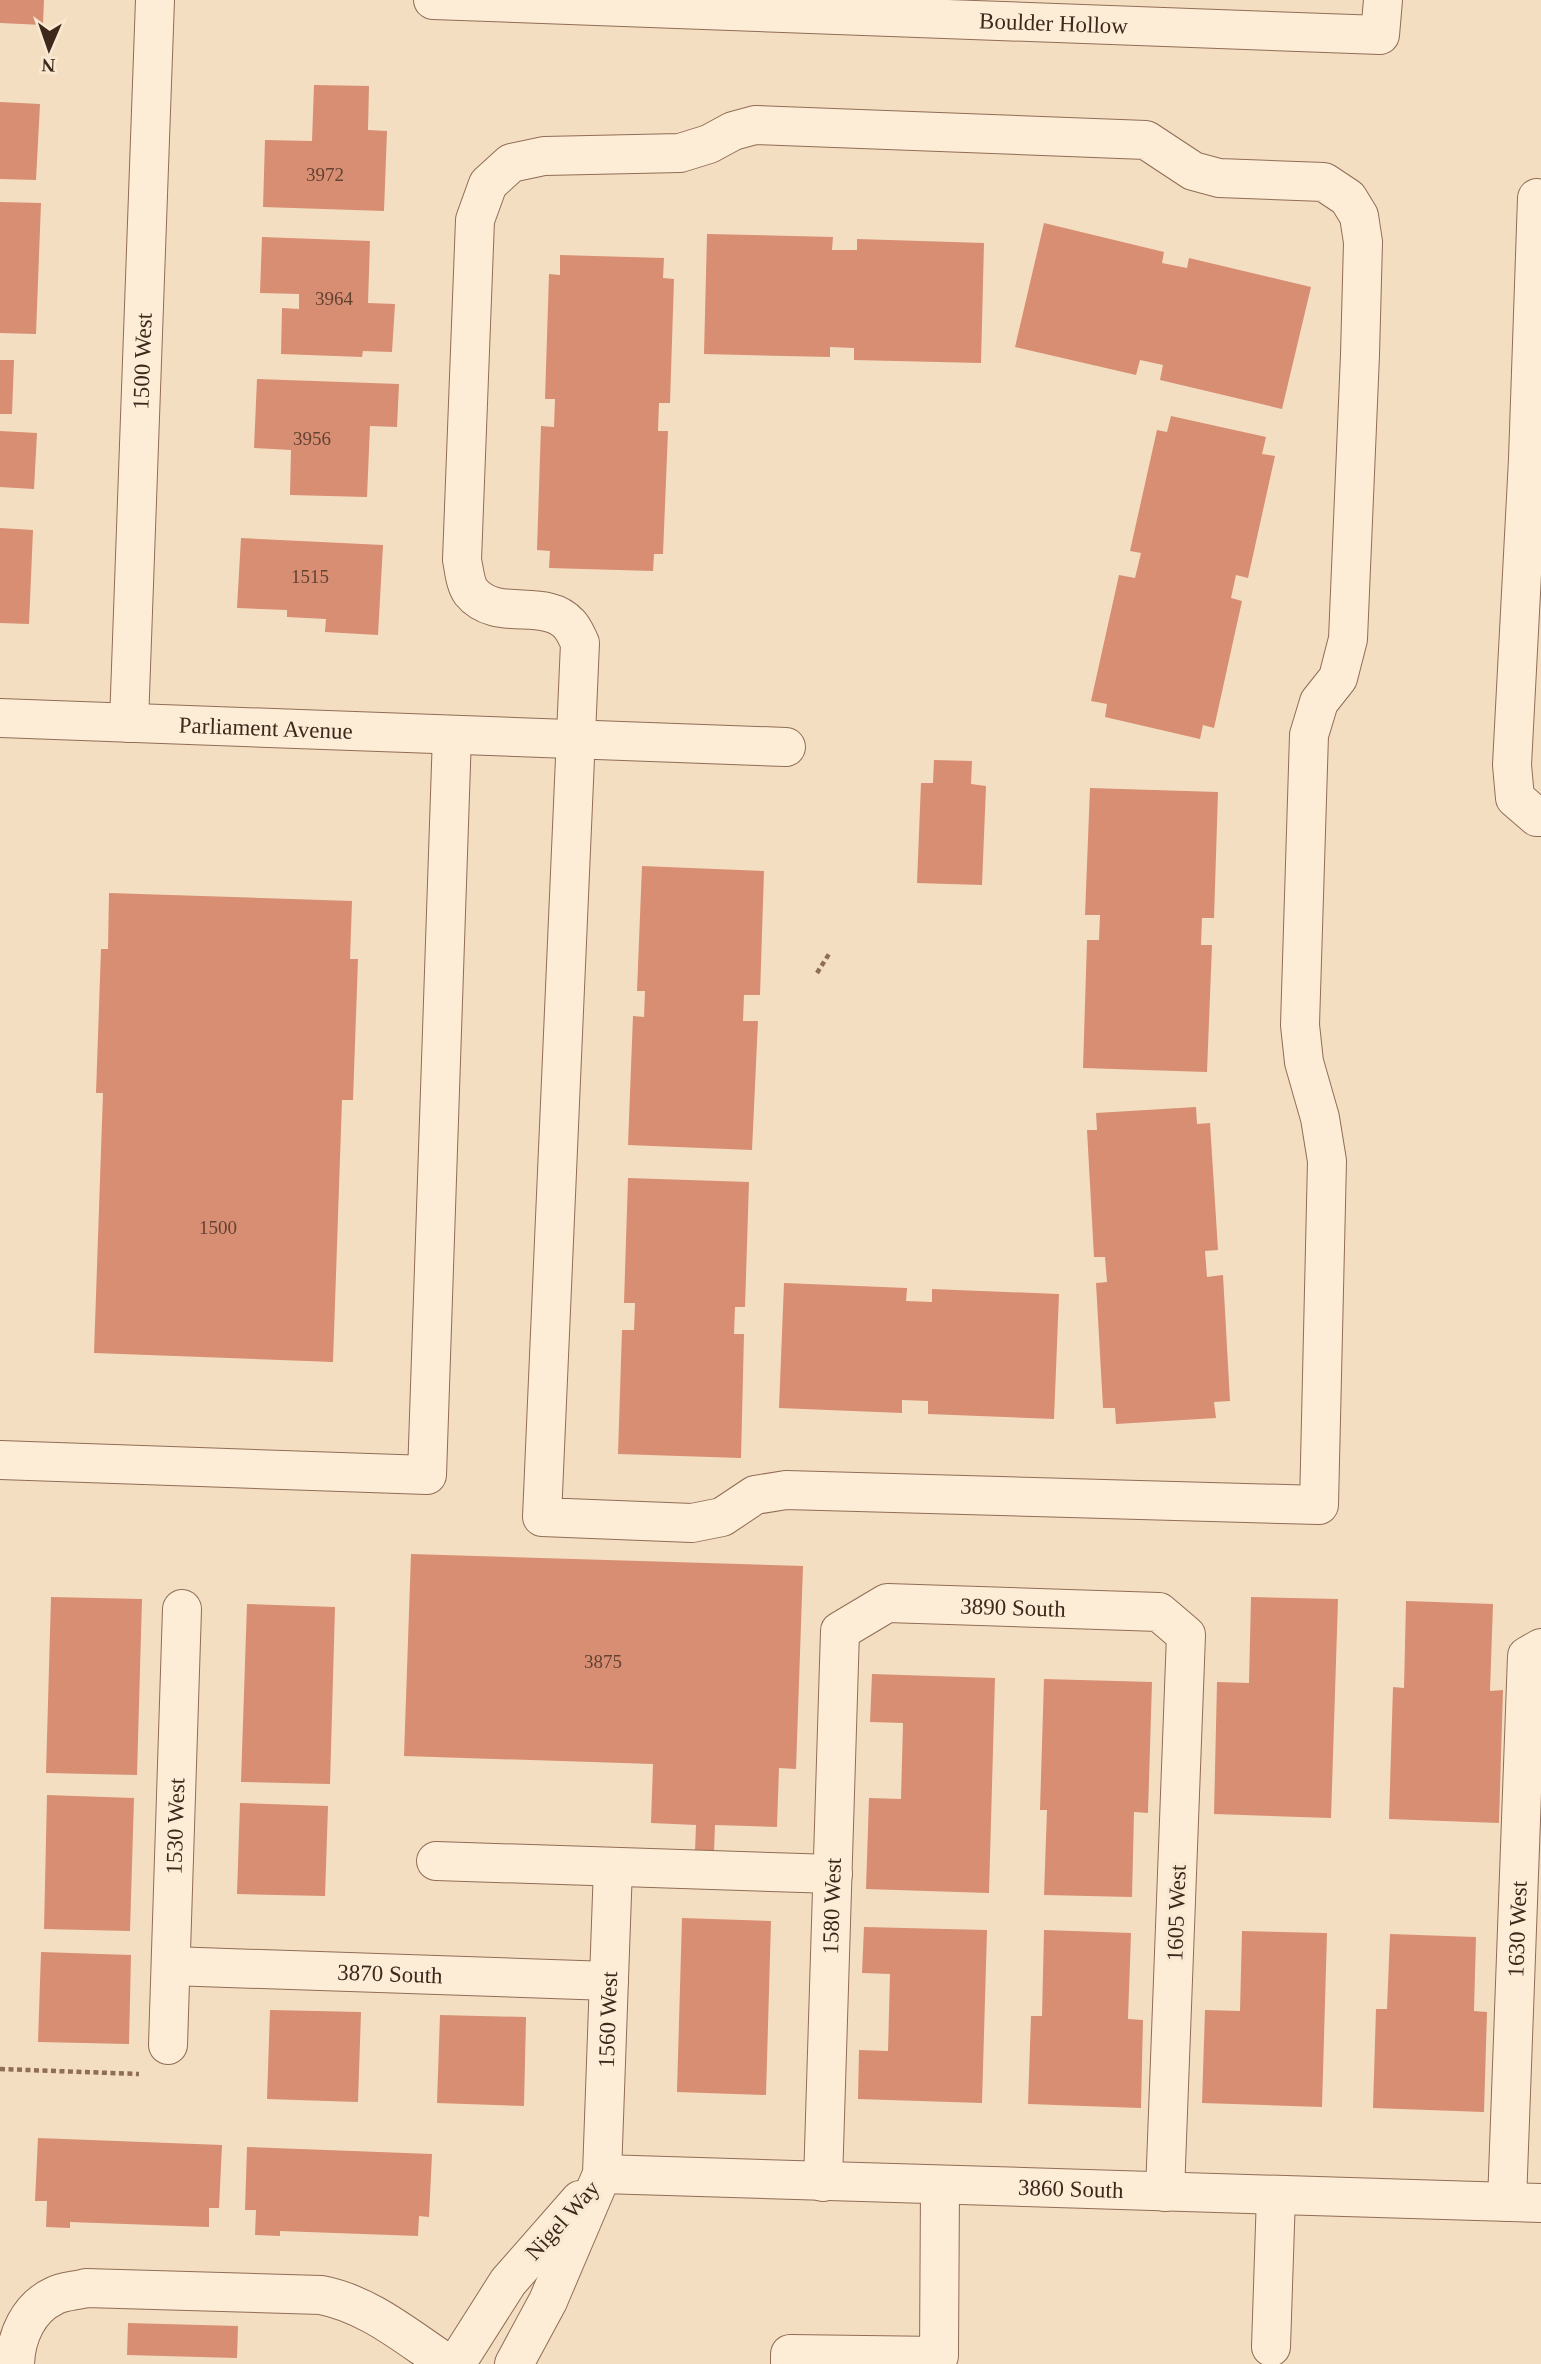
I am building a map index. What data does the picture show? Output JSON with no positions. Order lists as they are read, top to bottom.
{
  "streets": {
    "street": [
      "Boulder Hollow",
      "1500 West",
      "Parliament Avenue",
      "3890 South",
      "1530 West",
      "1580 West",
      "1605 West",
      "1630 West",
      "3870 South",
      "1560 West",
      "3860 South",
      "Nigel Way"
    ]
  },
  "crossings": [
    ["1500 West", "Parliament Avenue"],
    ["3890 South", "1580 West"],
    ["3890 South", "1605 West"],
    ["1530 West", "3870 South"],
    ["1580 West", "3860 South"],
    ["1605 West", "3860 South"],
    ["1630 West", "3860 South"],
    ["3870 South", "1560 West"],
    ["1560 West", "3860 South"],
    ["1560 West", "Nigel Way"],
    ["3860 South", "Nigel Way"]
  ],
  "house_numbers": [
    "3972",
    "3964",
    "3956",
    "1515",
    "1500",
    "3875"
  ],
  "north": "bottom"
}
